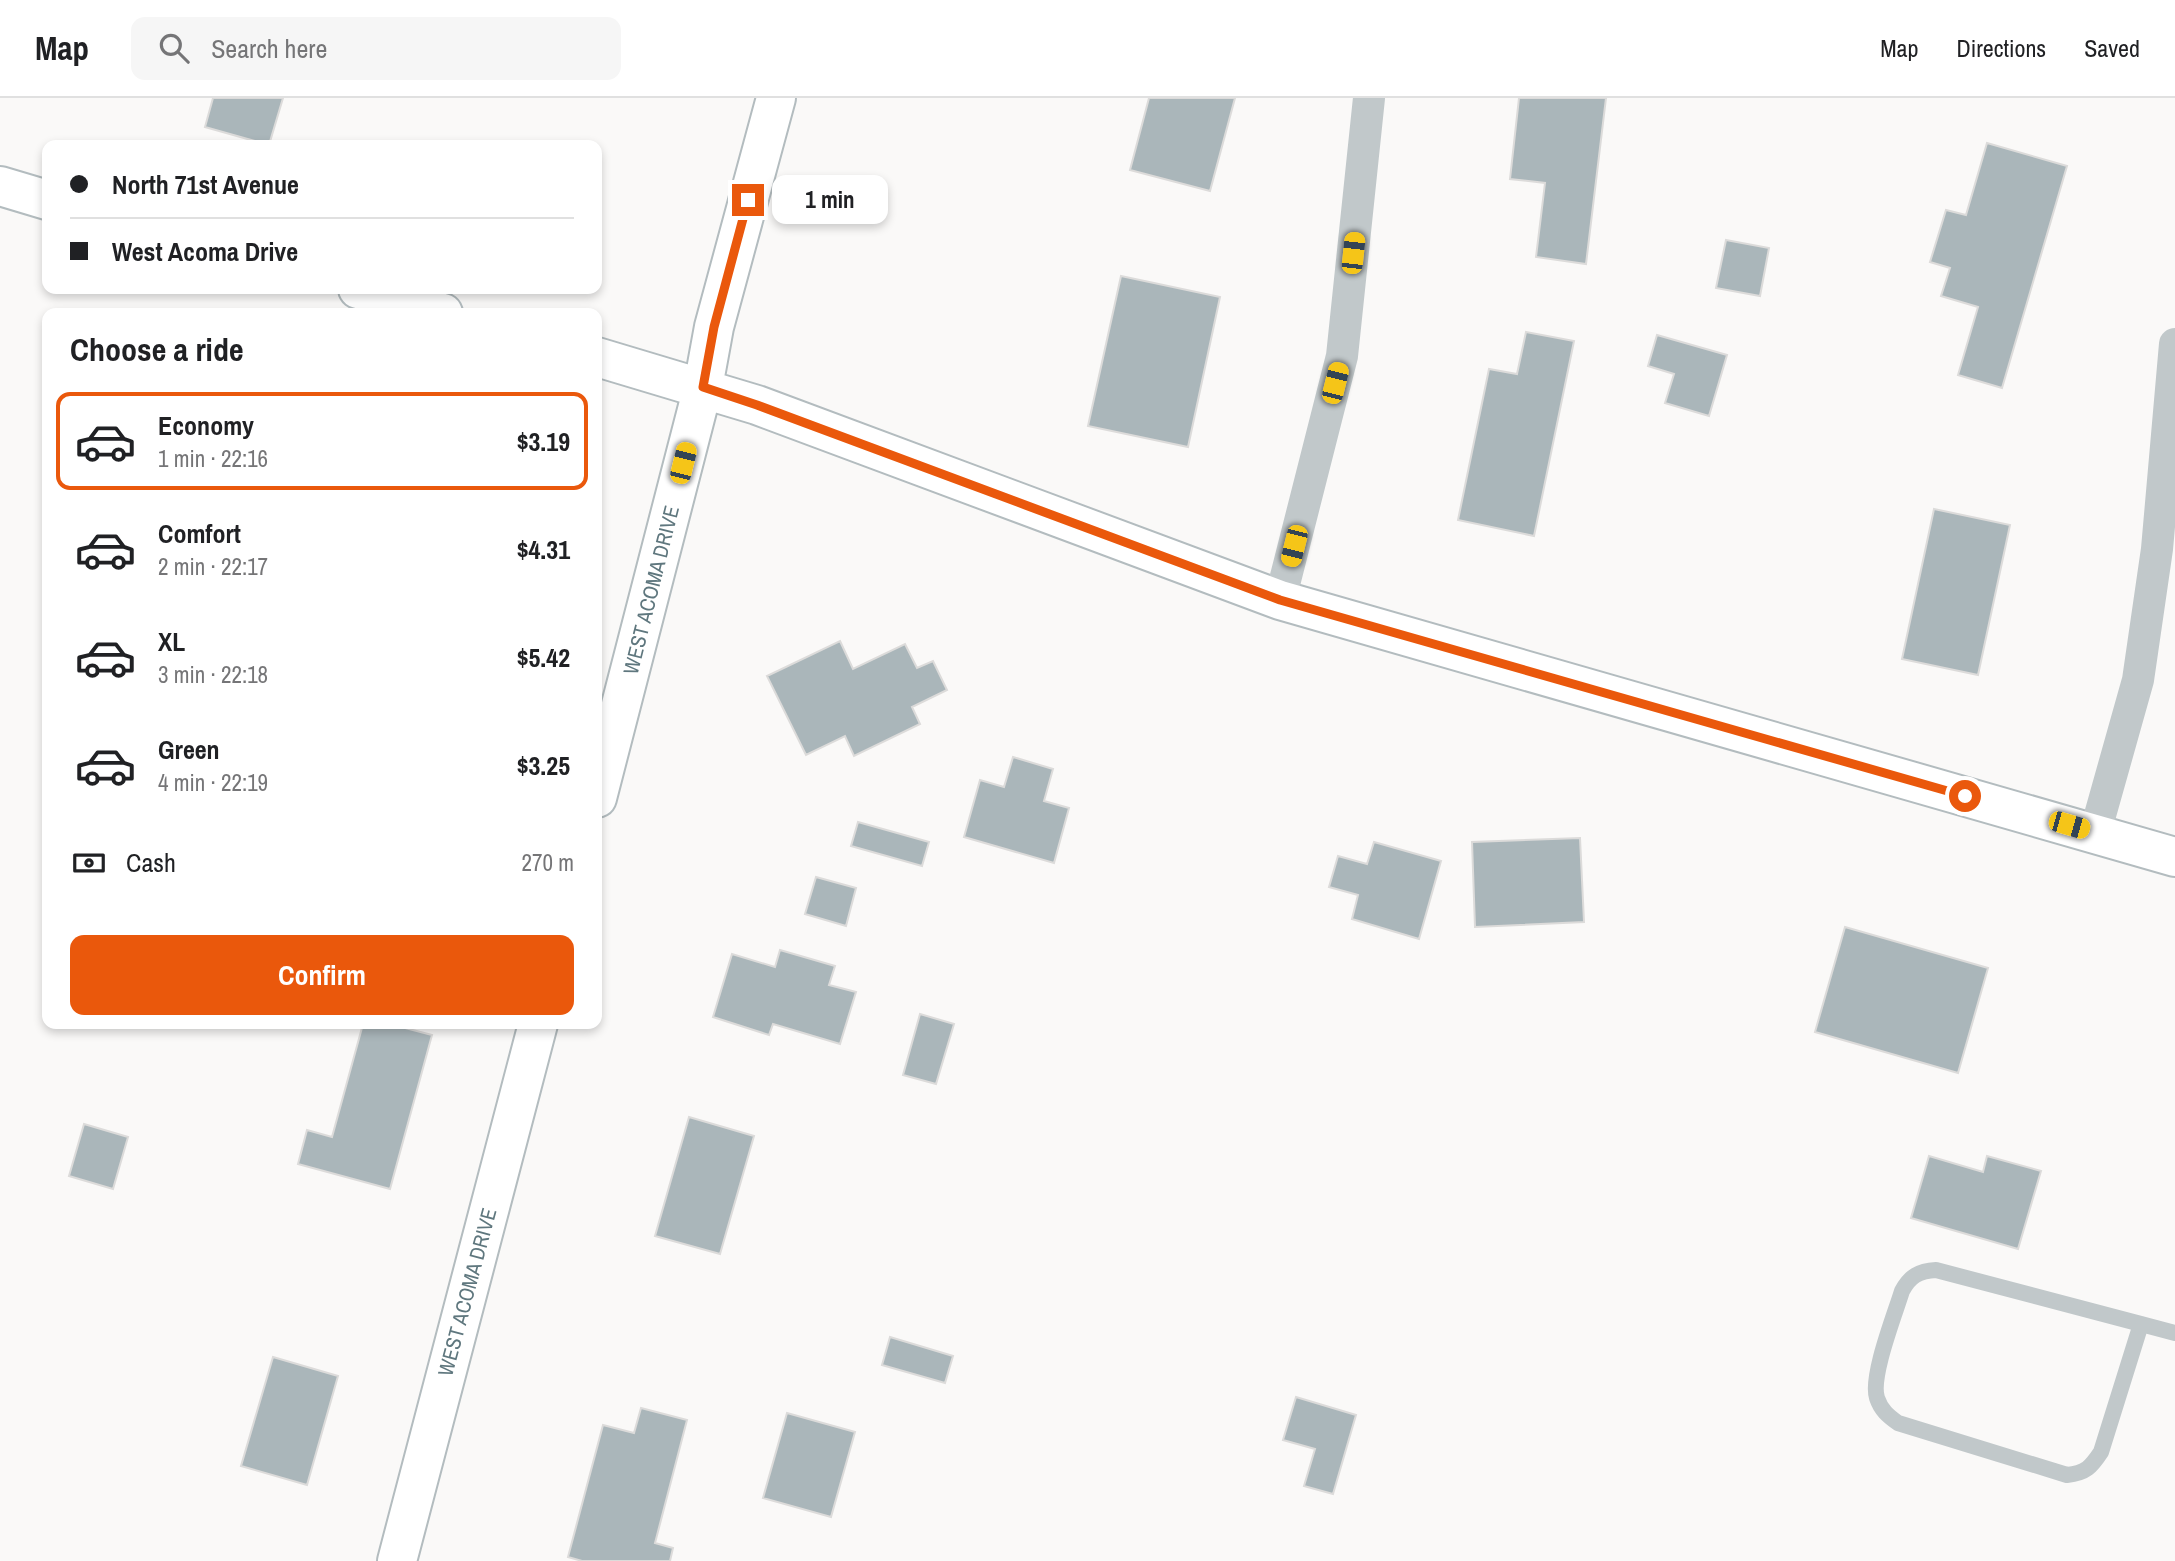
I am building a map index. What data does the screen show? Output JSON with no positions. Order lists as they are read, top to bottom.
{
  "streets": {
    "street": ["WEST ACOMA DRIVE"]
  },
  "page": {
    "header": "Map",
    "search": "Search here",
    "nav": ["Map", "Directions", "Saved"],
    "banner": ["North 71st Avenue", "West Acoma Drive"],
    "bubble": "1 min",
    "heading": "Choose a ride",
    "list": [
      {
        "name": "Economy",
        "note": "1 min · 22:16",
        "value": "$3.19"
      },
      {
        "name": "Comfort",
        "note": "2 min · 22:17",
        "value": "$4.31"
      },
      {
        "name": "XL",
        "note": "3 min · 22:18",
        "value": "$5.42"
      },
      {
        "name": "Green",
        "note": "4 min · 22:19",
        "value": "$3.25"
      }
    ],
    "pay": ["Cash", "270 m"],
    "buttons": "Confirm"
  }
}
